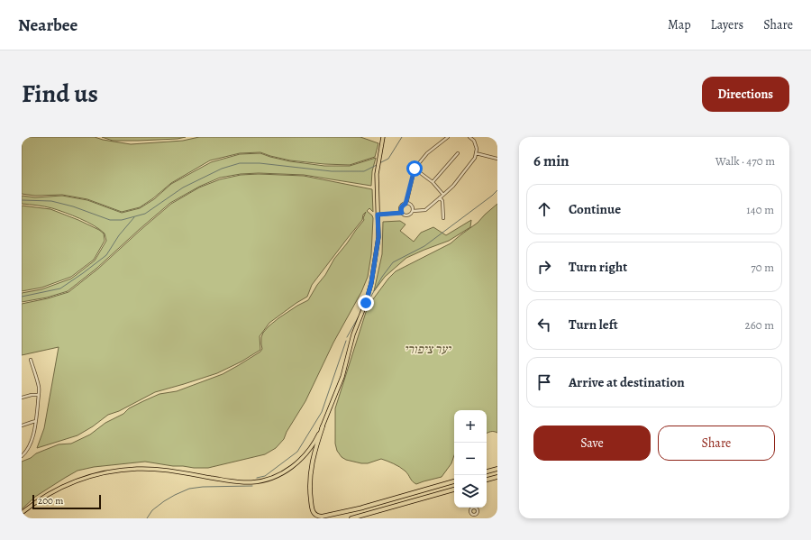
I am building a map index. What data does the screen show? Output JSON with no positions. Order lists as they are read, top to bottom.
{
  "parks": ["יער ציפורי"],
  "scale_bar": "200 m",
  "page": {
    "header": "Nearbee",
    "nav": ["Map", "Layers", "Share"],
    "title": "Find us",
    "buttons": [
      "Directions",
      ["Save", "Share"]
    ],
    "heading": ["6 min", "Walk · 470 m"],
    "list": [
      ["Continue", "140 m"],
      ["Turn right", "70 m"],
      ["Turn left", "260 m"],
      "Arrive at destination"
    ],
    "map_buttons": ["+", "−"],
    "scale": "200 m"
  }
}
